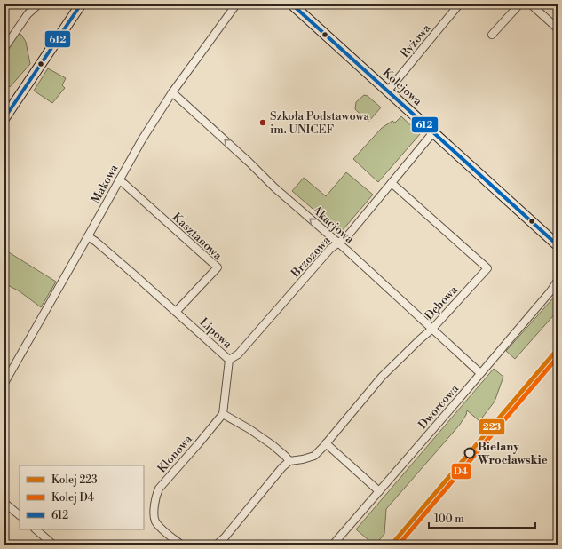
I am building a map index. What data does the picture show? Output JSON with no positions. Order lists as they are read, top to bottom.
{
  "streets": {
    "street": [
      "Ryżowa",
      "Kolejowa",
      "Makowa",
      "Akacjowa",
      "Kasztanowa",
      "Brzozowa",
      "Dębowa",
      "Lipowa",
      "Dworcowa",
      "Klonowa"
    ]
  },
  "crossings": [
    ["Ryżowa", "Kolejowa"],
    ["Kolejowa", "Brzozowa"],
    ["Makowa", "Akacjowa"],
    ["Makowa", "Kasztanowa"],
    ["Makowa", "Lipowa"],
    ["Akacjowa", "Brzozowa"],
    ["Akacjowa", "Dębowa"],
    ["Akacjowa", "Dworcowa"],
    ["Kasztanowa", "Lipowa"],
    ["Brzozowa", "Dębowa"],
    ["Brzozowa", "Lipowa"],
    ["Lipowa", "Klonowa"]
  ],
  "one_way": ["Akacjowa"],
  "places": ["Szkoła Podstawowa im. UNICEF", "Bielany Wrocławskie"],
  "lines": ["transit line 612", "rail line 223", "rail line D4"],
  "legend": ["Kolej 223", "Kolej D4", "612"],
  "scale_bar": "100 m"
}
